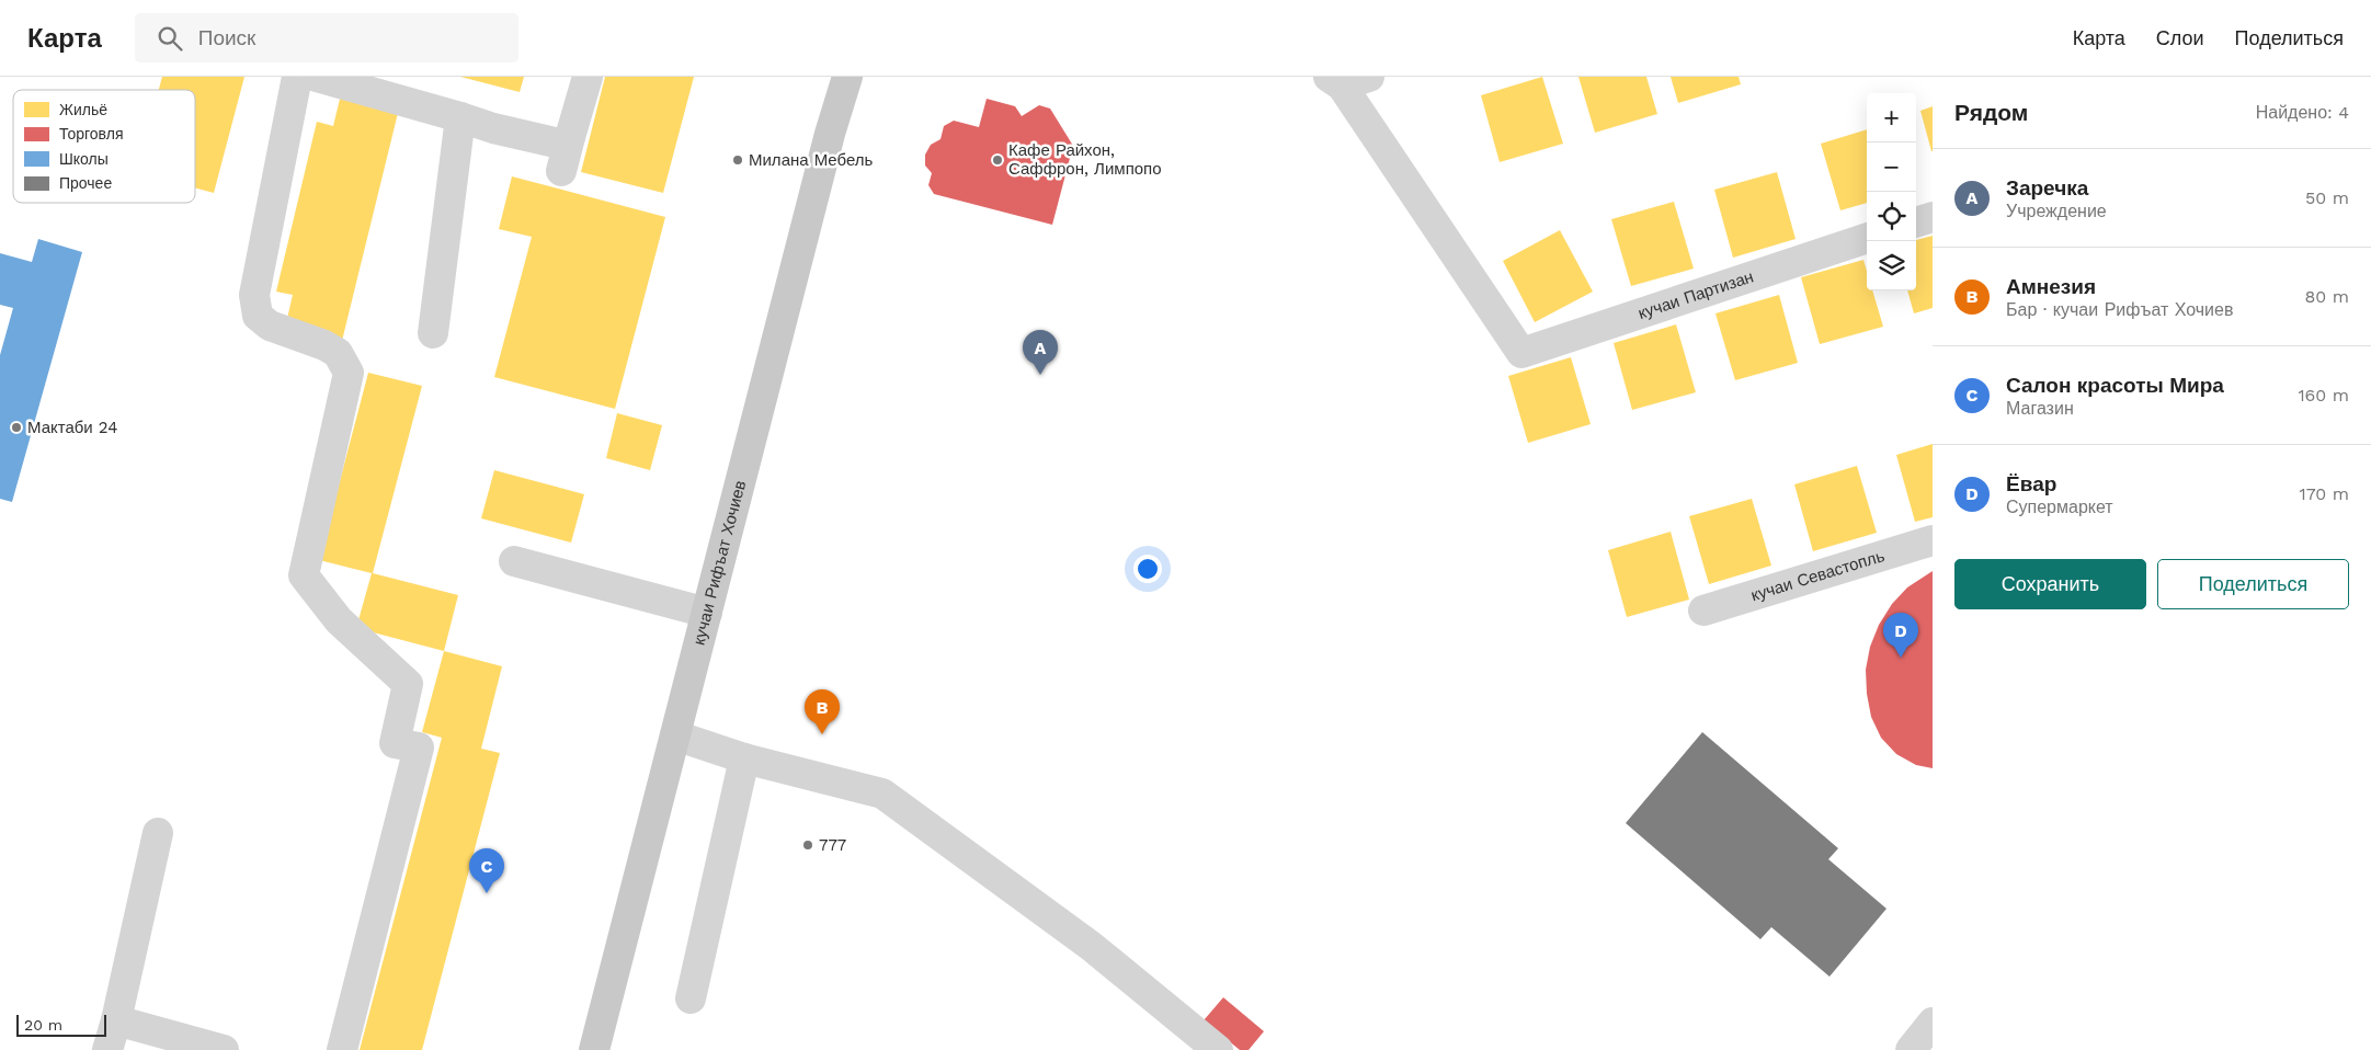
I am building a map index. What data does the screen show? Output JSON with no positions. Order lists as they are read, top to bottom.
{
  "streets": {
    "main road": ["кучаи Рифъат Хочиев"],
    "street": ["кучаи Партизан", "кучаи Севастопль"]
  },
  "places": [
    "Милана Мебель",
    "Кафе Райхон, Саффрон, Лимпопо",
    "Мактаби 24",
    "777"
  ],
  "legend": [
    "Жильё",
    "Торговля",
    "Школы",
    "Прочее"
  ],
  "scale_bar": "20 m",
  "page": {
    "header": "Карта",
    "search": "Поиск",
    "nav": ["Карта", "Слои", "Поделиться"],
    "heading": ["Рядом", "Найдено: 4"],
    "map_buttons": ["+", "−"],
    "list": [
      {
        "mark": "A",
        "name": "Заречка",
        "note": "Учреждение",
        "value": "50 m"
      },
      {
        "mark": "B",
        "name": "Амнезия",
        "note": "Бар · кучаи Рифъат Хочиев",
        "value": "80 m"
      },
      {
        "mark": "C",
        "name": "Салон красоты Мира",
        "note": "Магазин",
        "value": "160 m"
      },
      {
        "mark": "D",
        "name": "Ёвар",
        "note": "Супермаркет",
        "value": "170 m"
      }
    ],
    "pins": [
      "A",
      "D",
      "B",
      "C"
    ],
    "buttons": ["Сохранить", "Поделиться"],
    "scale": "20 m"
  }
}
